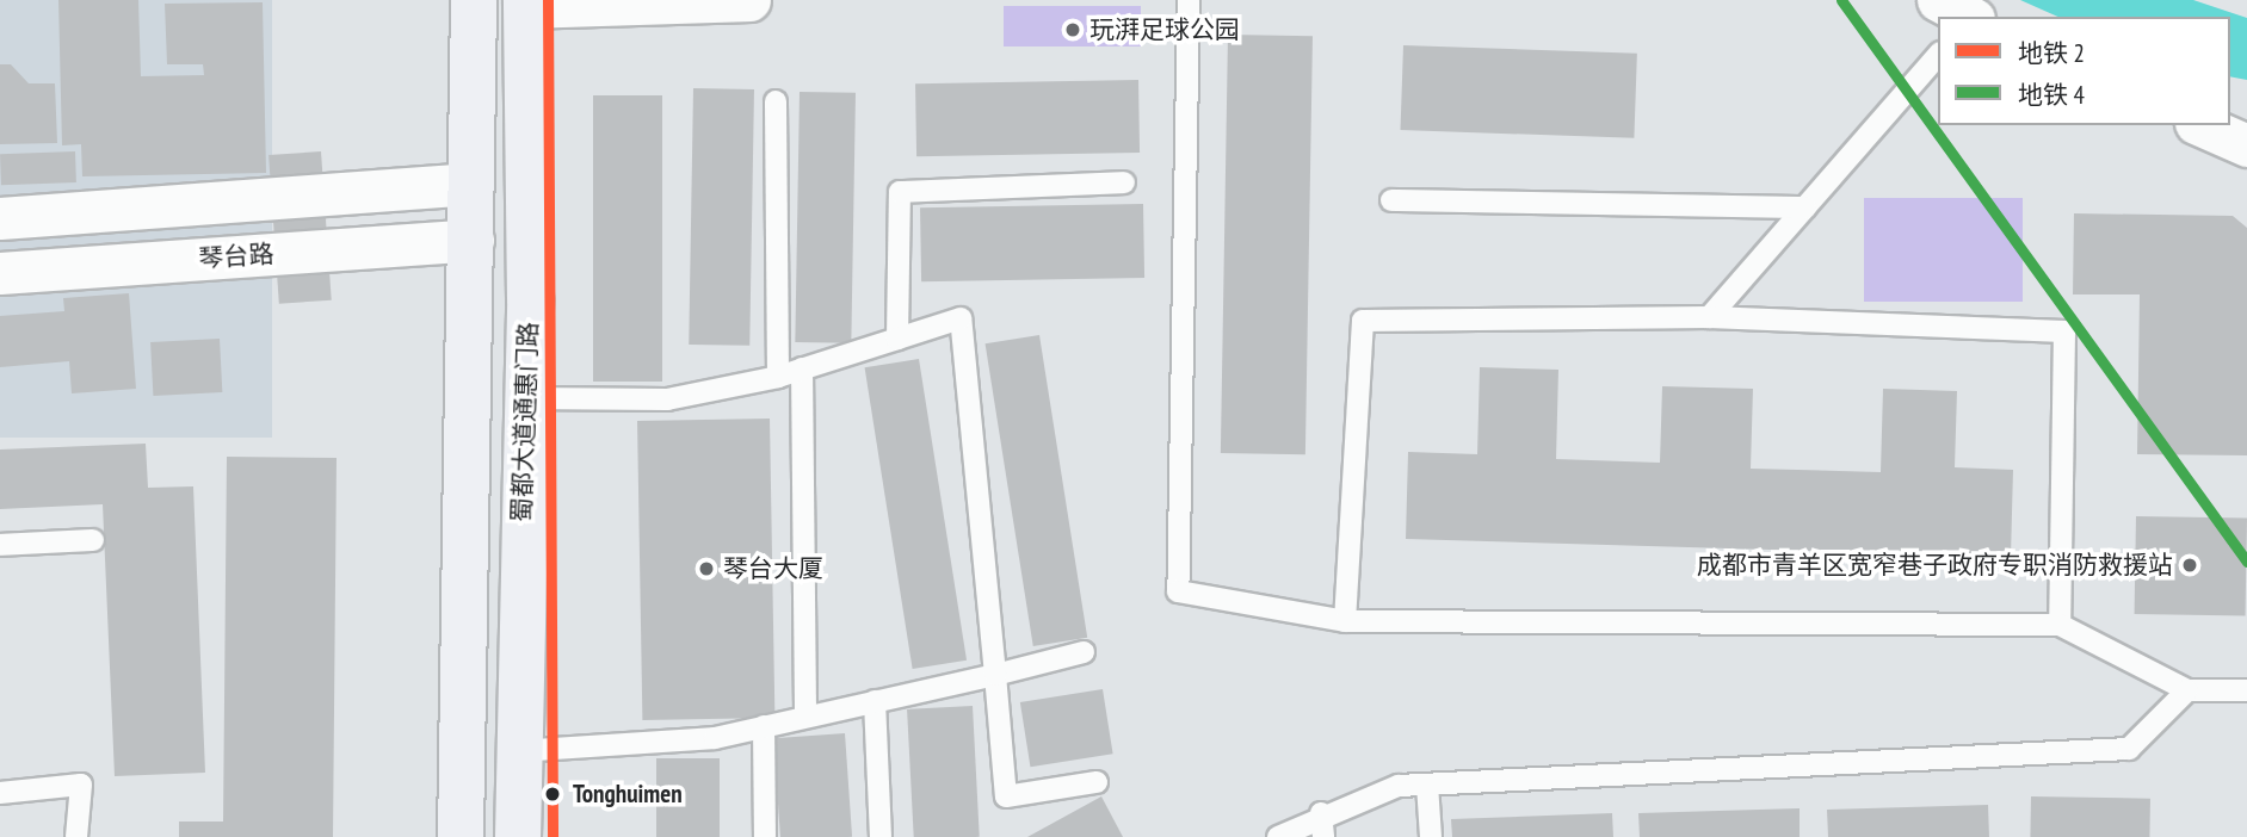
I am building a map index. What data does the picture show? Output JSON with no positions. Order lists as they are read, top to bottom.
{
  "streets": {
    "main road": ["蜀都大道通惠门路"],
    "street": ["琴台路"]
  },
  "places": [
    "玩湃足球公园",
    "成都市青羊区宽窄巷子政府专职消防救援站",
    "琴台大厦",
    "Tonghuimen"
  ],
  "lines": ["metro line 2", "metro line 4"],
  "legend": ["地铁 2", "地铁 4"]
}
